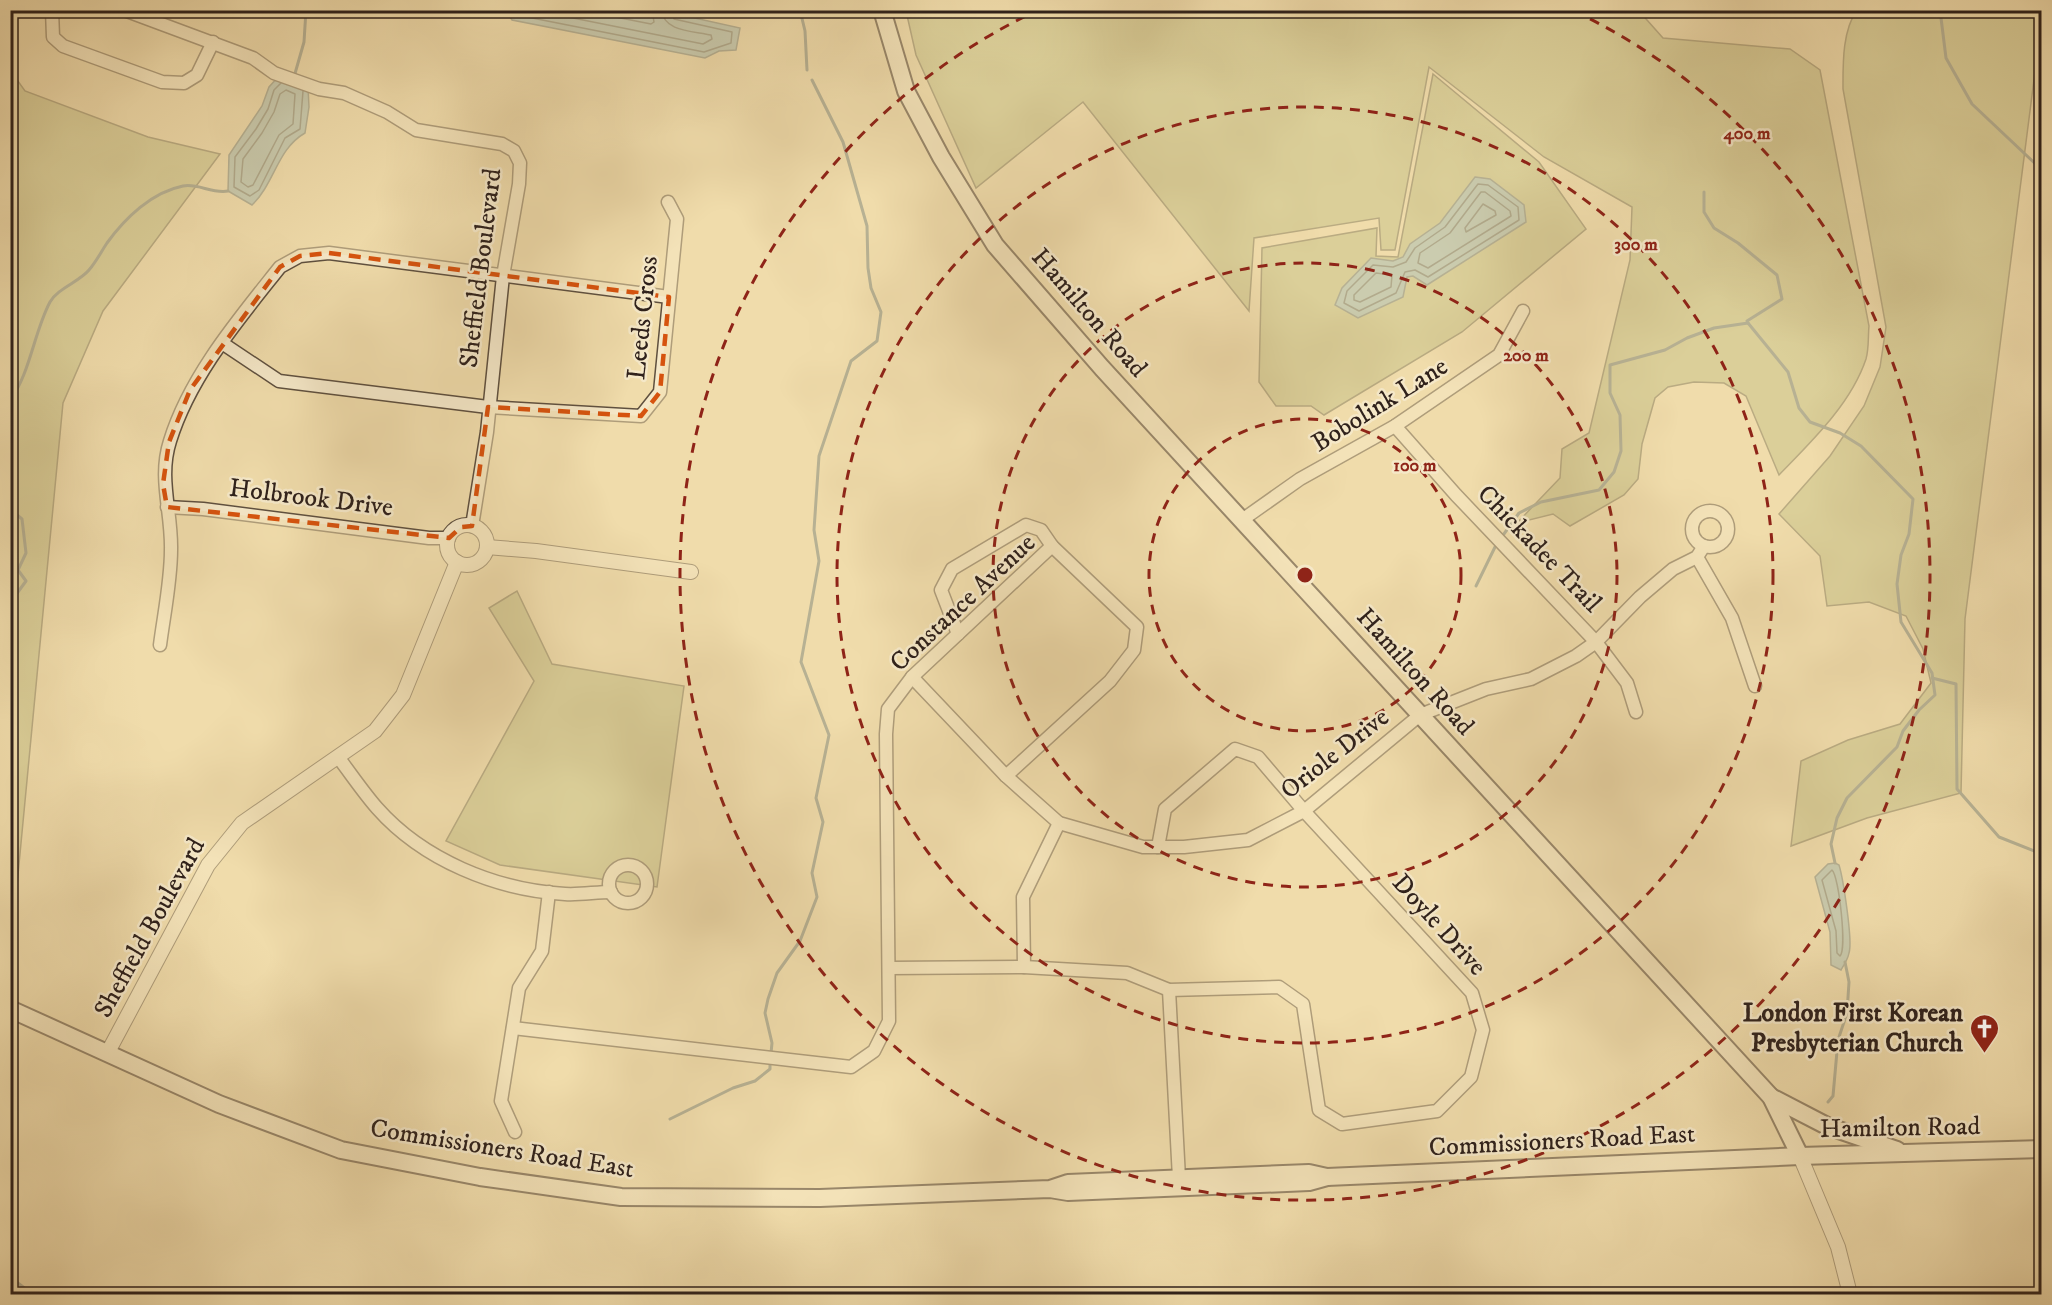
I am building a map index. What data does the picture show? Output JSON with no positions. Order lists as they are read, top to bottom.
{
  "streets": {
    "main road": ["Hamilton Road", "Commissioners Road East"],
    "street": [
      "Sheffield Boulevard",
      "Leeds Cross",
      "Bobolink Lane",
      "Holbrook Drive",
      "Chickadee Trail",
      "Constance Avenue",
      "Oriole Drive",
      "Doyle Drive"
    ]
  },
  "crossings": [
    ["Sheffield Boulevard", "Leeds Cross"],
    ["Sheffield Boulevard", "Holbrook Drive"],
    ["Sheffield Boulevard", "Commissioners Road East"],
    ["Hamilton Road", "Bobolink Lane"],
    ["Hamilton Road", "Oriole Drive"],
    ["Hamilton Road", "Commissioners Road East"],
    ["Bobolink Lane", "Chickadee Trail"],
    ["Chickadee Trail", "Oriole Drive"],
    ["Constance Avenue", "Oriole Drive"],
    ["Constance Avenue", "Doyle Drive"],
    ["Oriole Drive", "Doyle Drive"]
  ],
  "places": {
    "church": ["London First Korean Presbyterian Church"]
  },
  "rings": [
    "400 m",
    "300 m",
    "200 m",
    "100 m"
  ]
}
